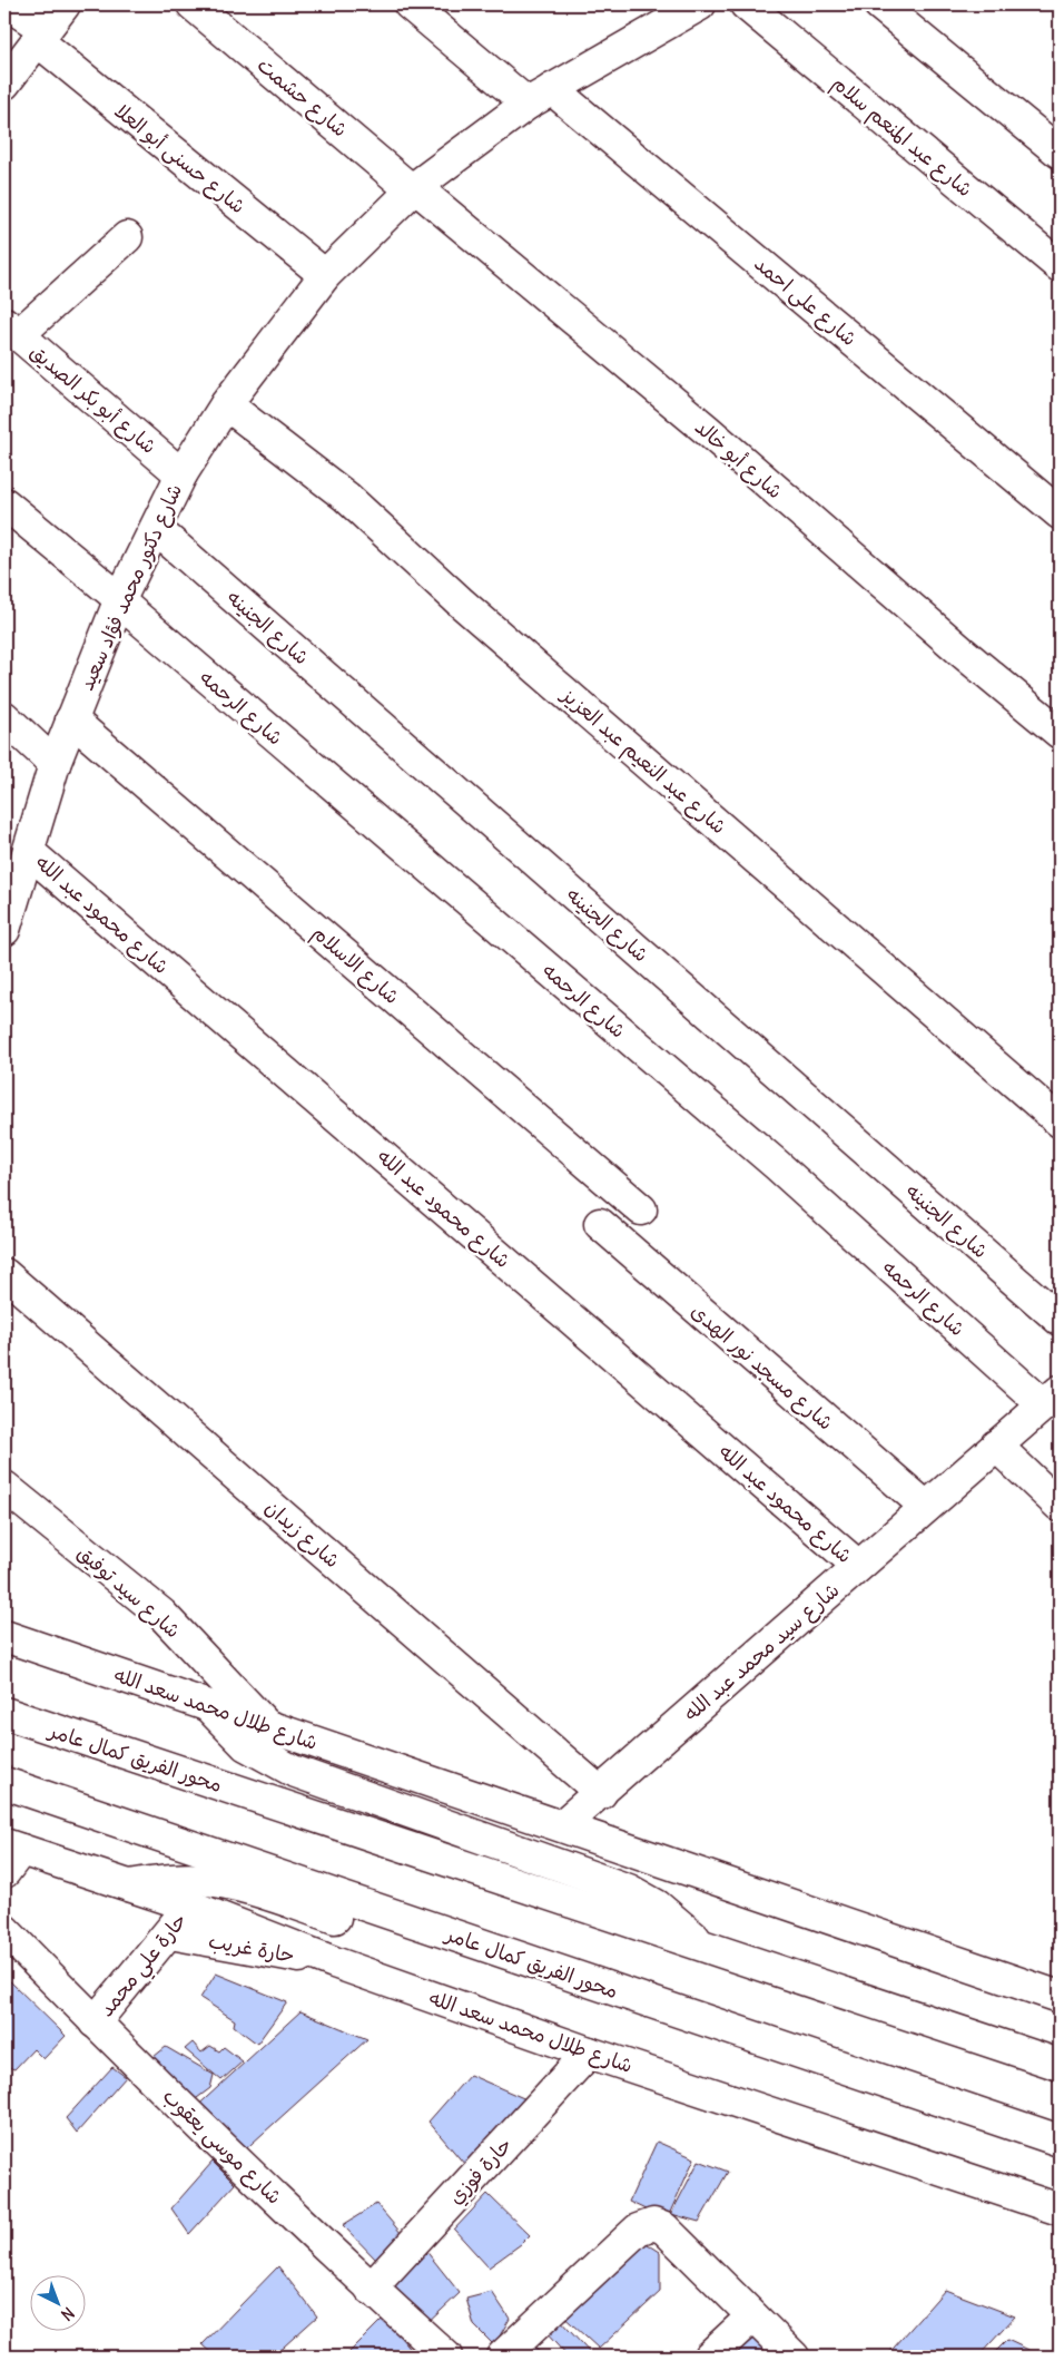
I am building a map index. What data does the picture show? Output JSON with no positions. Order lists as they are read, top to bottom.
{
  "streets": {
    "main road": [
      "شارع حشمت",
      "شارع عبد المنعم سلام",
      "شارع حسنى أبو العلا",
      "شارع على احمد",
      "شارع أبو بكر الصديق",
      "شارع أبو خالد",
      "شارع دكتور محمد فؤاد سعيد",
      "شارع الجنينه",
      "شارع الرحمه",
      "شارع عبد النعيم عبد العزيز",
      "شارع محمود عبد الله",
      "شارع الاسلام",
      "شارع مسجد نور الهدى",
      "شارع زيدان",
      "شارع سيد توفيق",
      "شارع سيد محمد عبد الله",
      "شارع طلال محمد سعد الله",
      "محور الفريق كمال عامر",
      "حارة غريب",
      "حارة علي محمد",
      "شارع موسى يعقوب",
      "حارة فوزي"
    ]
  },
  "crossings": [
    ["شارع حشمت", "شارع أبو خالد"],
    ["شارع حشمت", "شارع دكتور محمد فؤاد سعيد"],
    ["شارع حسنى أبو العلا", "شارع دكتور محمد فؤاد سعيد"],
    ["شارع على احمد", "شارع دكتور محمد فؤاد سعيد"],
    ["شارع أبو بكر الصديق", "شارع دكتور محمد فؤاد سعيد"],
    ["شارع أبو خالد", "شارع دكتور محمد فؤاد سعيد"],
    ["شارع دكتور محمد فؤاد سعيد", "شارع الجنينه"],
    ["شارع دكتور محمد فؤاد سعيد", "شارع الرحمه"],
    ["شارع دكتور محمد فؤاد سعيد", "شارع عبد النعيم عبد العزيز"],
    ["شارع دكتور محمد فؤاد سعيد", "شارع محمود عبد الله"],
    ["شارع دكتور محمد فؤاد سعيد", "شارع الاسلام"],
    ["شارع الرحمه", "شارع سيد محمد عبد الله"],
    ["شارع محمود عبد الله", "شارع سيد محمد عبد الله"],
    ["شارع مسجد نور الهدى", "شارع سيد محمد عبد الله"],
    ["شارع زيدان", "شارع سيد محمد عبد الله"],
    ["شارع سيد توفيق", "شارع طلال محمد سعد الله"],
    ["شارع سيد محمد عبد الله", "شارع طلال محمد سعد الله"],
    ["شارع طلال محمد سعد الله", "حارة غريب"],
    ["شارع طلال محمد سعد الله", "حارة علي محمد"],
    ["شارع طلال محمد سعد الله", "حارة فوزي"],
    ["حارة غريب", "حارة علي محمد"],
    ["حارة علي محمد", "شارع موسى يعقوب"],
    ["شارع موسى يعقوب", "حارة فوزي"]
  ],
  "north": "bottom right"
}
